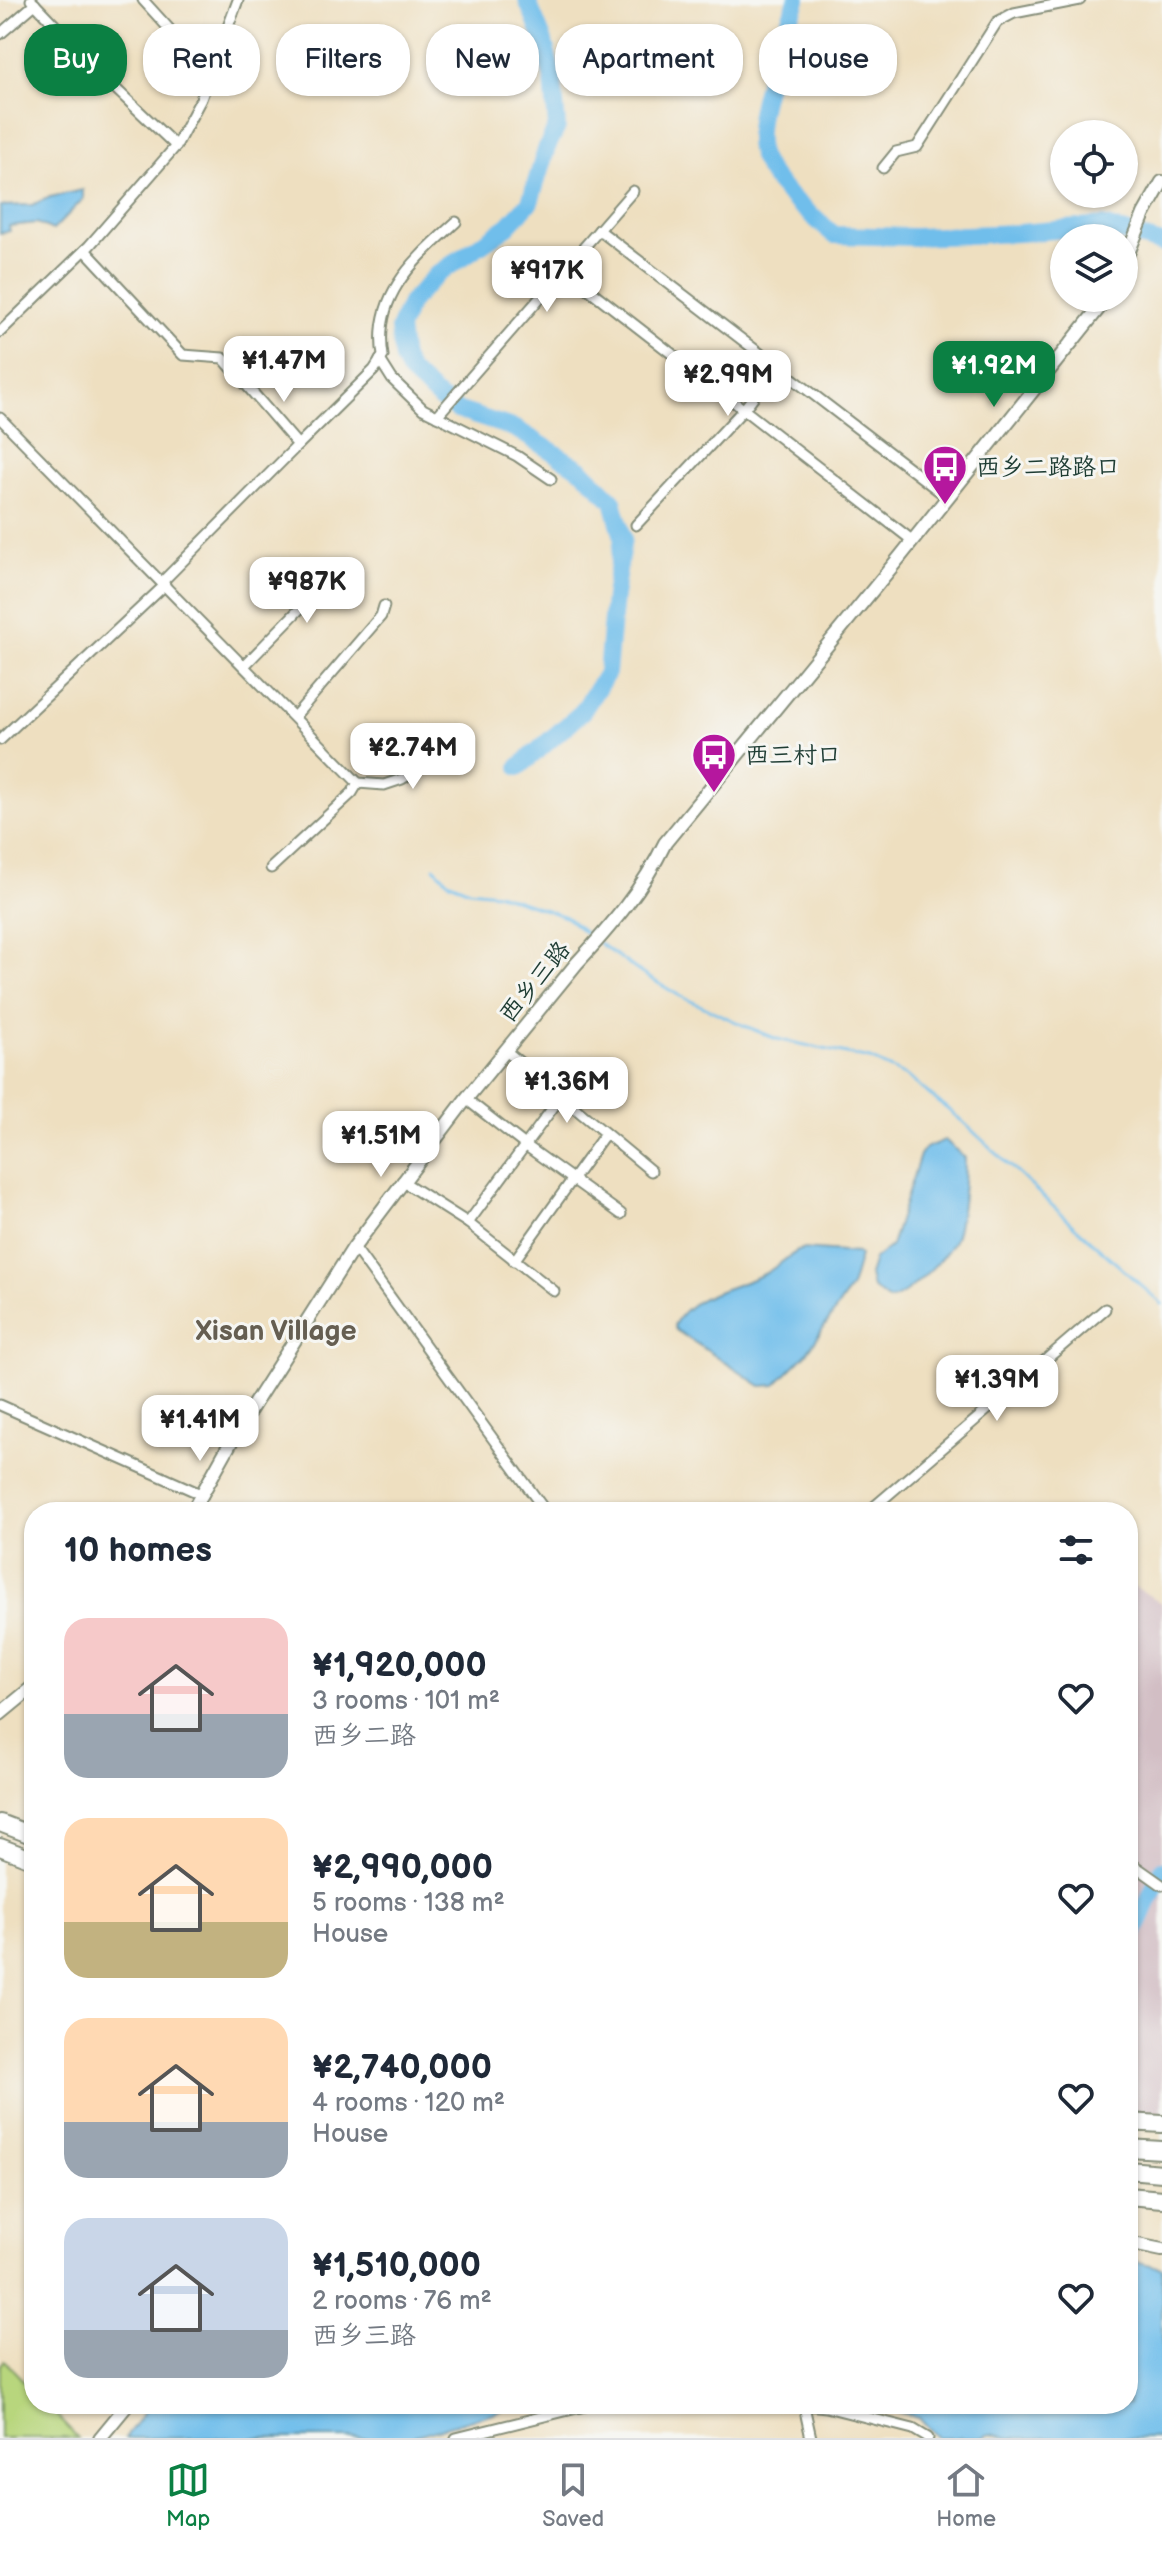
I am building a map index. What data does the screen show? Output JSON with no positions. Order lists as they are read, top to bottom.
{
  "streets": {
    "street": ["西乡三路"]
  },
  "districts": ["Xisan Village"],
  "places": {
    "bus stop": ["西乡二路路口", "西三村口"]
  },
  "page": {
    "chip": [
      "Buy",
      "Rent",
      "Filters",
      "New",
      "Apartment",
      "House"
    ],
    "price": [
      "¥917K",
      "¥1.47M",
      "¥1.92M",
      "¥2.99M",
      "¥987K",
      "¥2.74M",
      "¥1.36M",
      "¥1.51M",
      "¥1.39M",
      "¥1.41M"
    ],
    "heading": "10 homes",
    "list": [
      {
        "name": "¥1,920,000",
        "note": "3 rooms · 101 m² · 西乡二路"
      },
      {
        "name": "¥2,990,000",
        "note": "5 rooms · 138 m² · House"
      },
      {
        "name": "¥2,740,000",
        "note": "4 rooms · 120 m² · House"
      },
      {
        "name": "¥1,510,000",
        "note": "2 rooms · 76 m² · 西乡三路"
      }
    ],
    "tabs": ["Map", "Saved", "Home"]
  }
}
